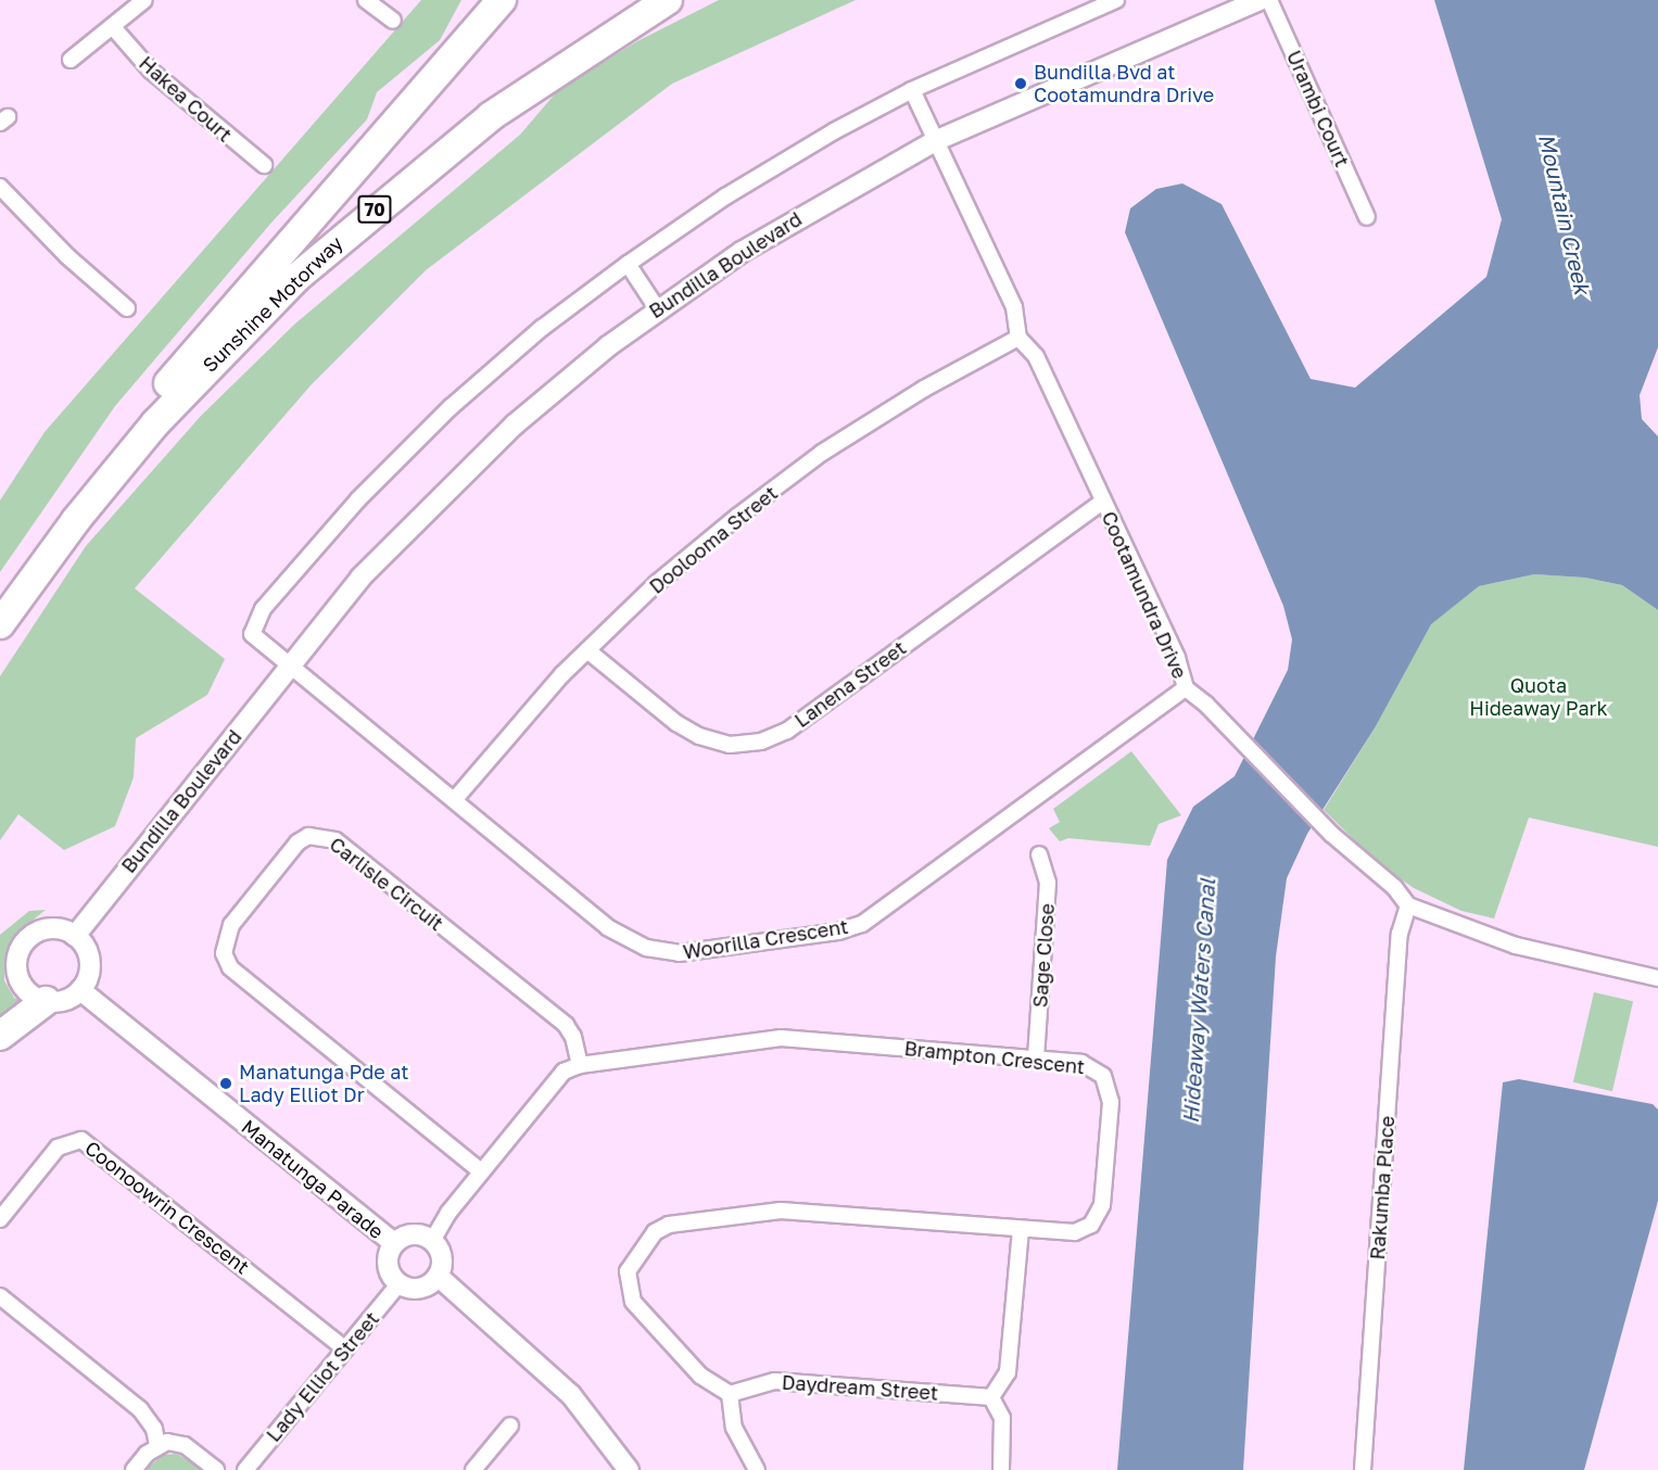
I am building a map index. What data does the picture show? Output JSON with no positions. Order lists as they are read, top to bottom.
{
  "streets": {
    "highway": ["70", "Sunshine Motorway"],
    "street": [
      "Hakea Court",
      "Urambi Court",
      "Bundilla Boulevard",
      "Doolooma Street",
      "Cootamundra Drive",
      "Lanena Street",
      "Carlisle Circuit",
      "Woorilla Crescent",
      "Sage Close",
      "Brampton Crescent",
      "Manatunga Parade",
      "Rakumba Place",
      "Coonoowrin Crescent",
      "Lady Elliot Street",
      "Daydream Street"
    ]
  },
  "crossings": [
    ["Bundilla Boulevard", "Woorilla Crescent"],
    ["Bundilla Boulevard", "Manatunga Parade"],
    ["Doolooma Street", "Cootamundra Drive"],
    ["Doolooma Street", "Lanena Street"],
    ["Doolooma Street", "Woorilla Crescent"],
    ["Cootamundra Drive", "Lanena Street"],
    ["Cootamundra Drive", "Woorilla Crescent"],
    ["Cootamundra Drive", "Rakumba Place"],
    ["Carlisle Circuit", "Brampton Crescent"],
    ["Sage Close", "Brampton Crescent"],
    ["Brampton Crescent", "Manatunga Parade"],
    ["Brampton Crescent", "Lady Elliot Street"],
    ["Brampton Crescent", "Daydream Street"],
    ["Manatunga Parade", "Lady Elliot Street"],
    ["Coonoowrin Crescent", "Lady Elliot Street"]
  ],
  "water": ["Mountain Creek", "Hideaway Waters Canal"],
  "parks": ["Quota Hideaway Park"],
  "places": ["Bundilla Bvd at Cootamundra Drive", "Manatunga Pde at Lady Elliot Dr"]
}
